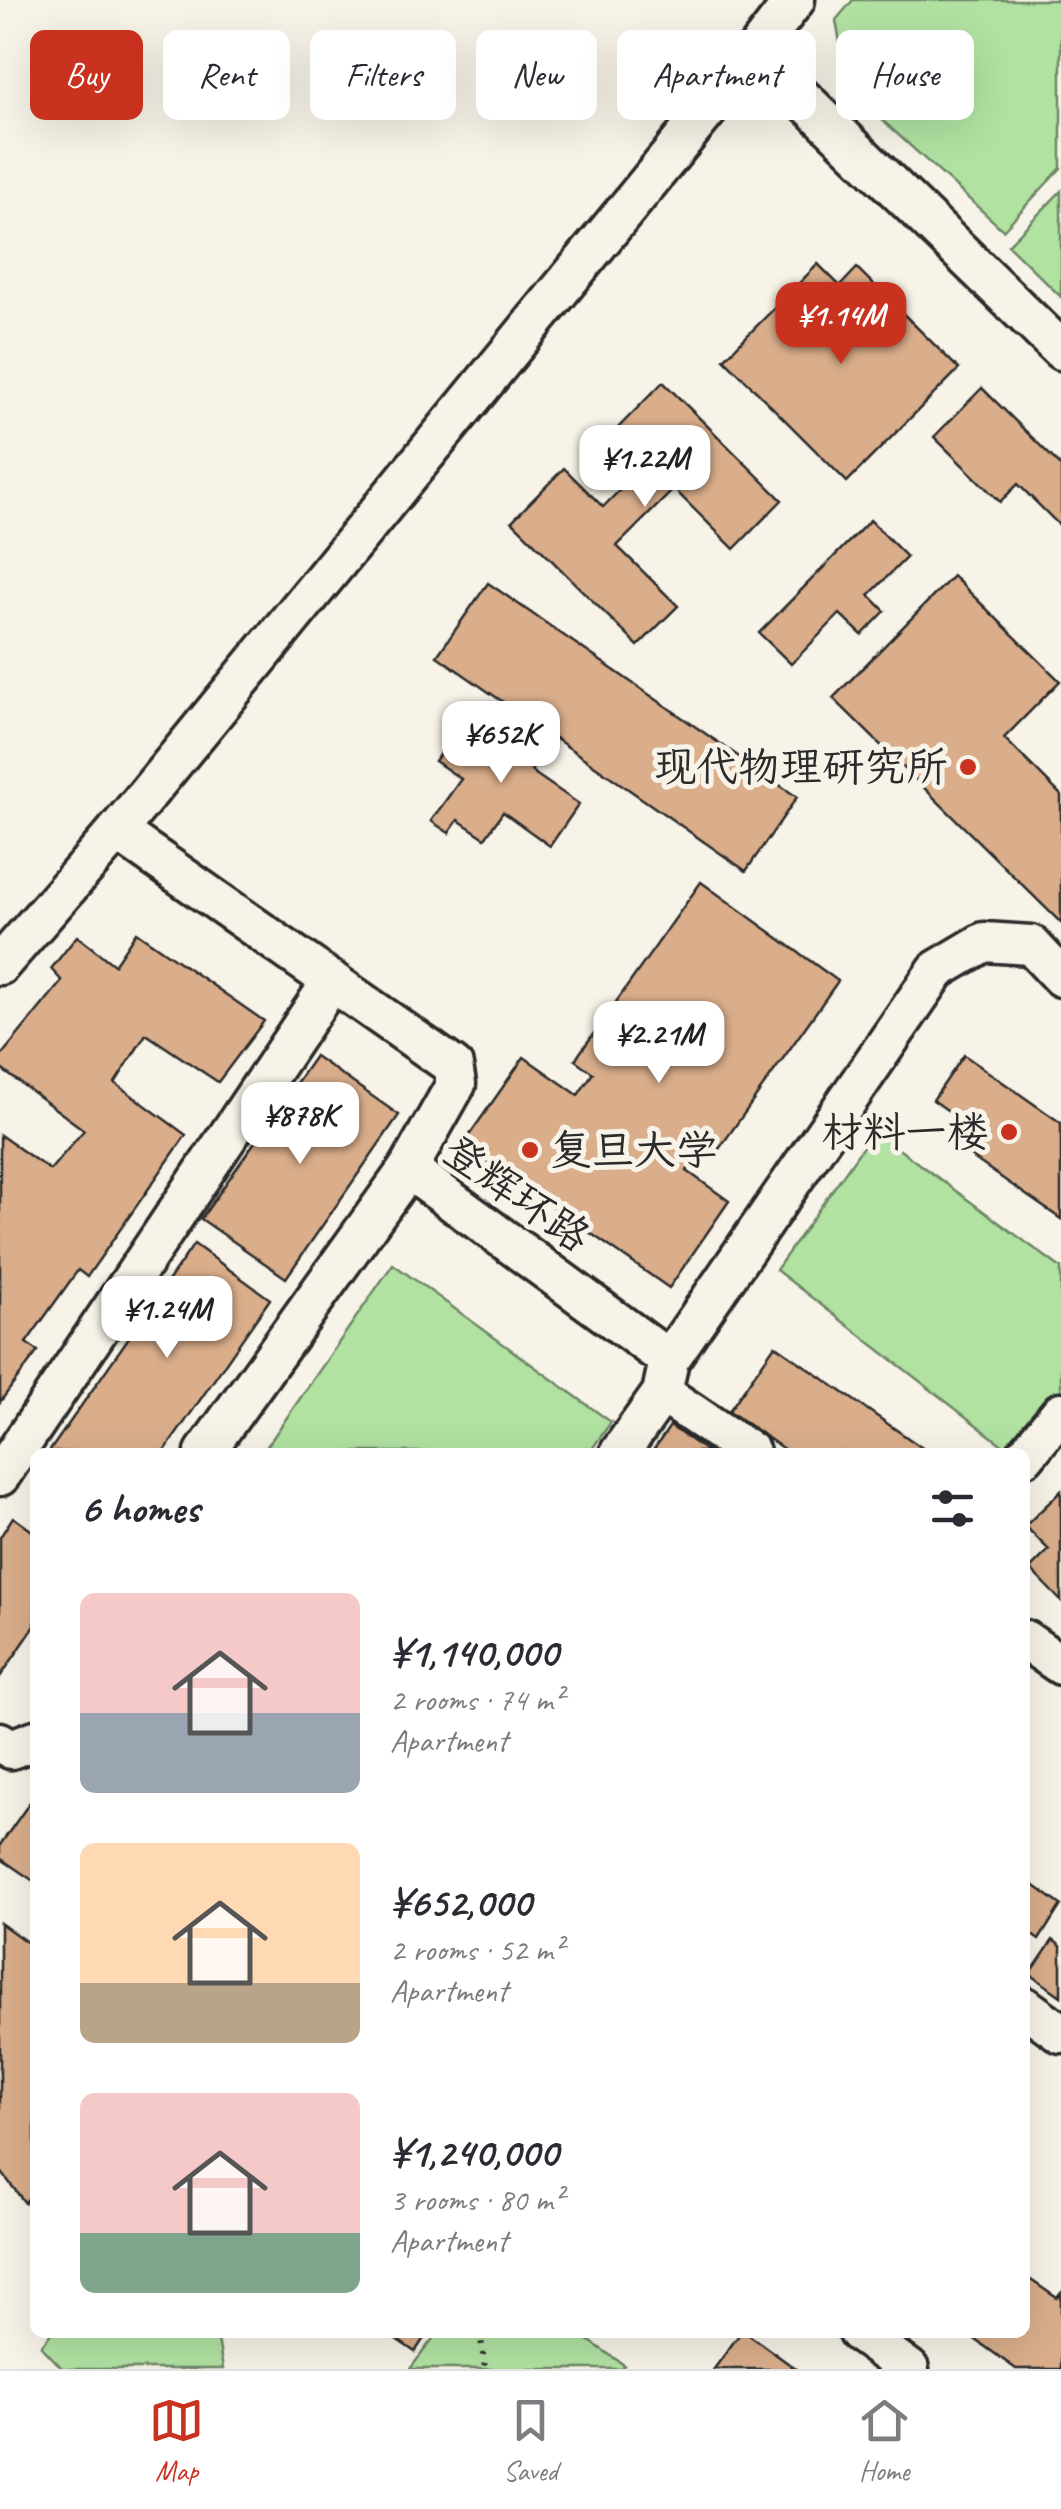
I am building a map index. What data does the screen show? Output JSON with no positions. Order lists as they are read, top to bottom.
{
  "streets": {
    "lane": ["登辉环路"]
  },
  "places": ["现代物理研究所", "材料一楼", "复旦大学"],
  "page": {
    "chip": [
      "Buy",
      "Rent",
      "Filters",
      "New",
      "Apartment",
      "House"
    ],
    "price": [
      "¥1.14M",
      "¥1.22M",
      "¥652K",
      "¥2.21M",
      "¥878K",
      "¥1.24M"
    ],
    "heading": "6 homes",
    "list": [
      {
        "name": "¥1,140,000",
        "note": "2 rooms · 74 m² · Apartment"
      },
      {
        "name": "¥652,000",
        "note": "2 rooms · 52 m² · Apartment"
      },
      {
        "name": "¥1,240,000",
        "note": "3 rooms · 80 m² · Apartment"
      }
    ],
    "tabs": ["Map", "Saved", "Home"]
  }
}
